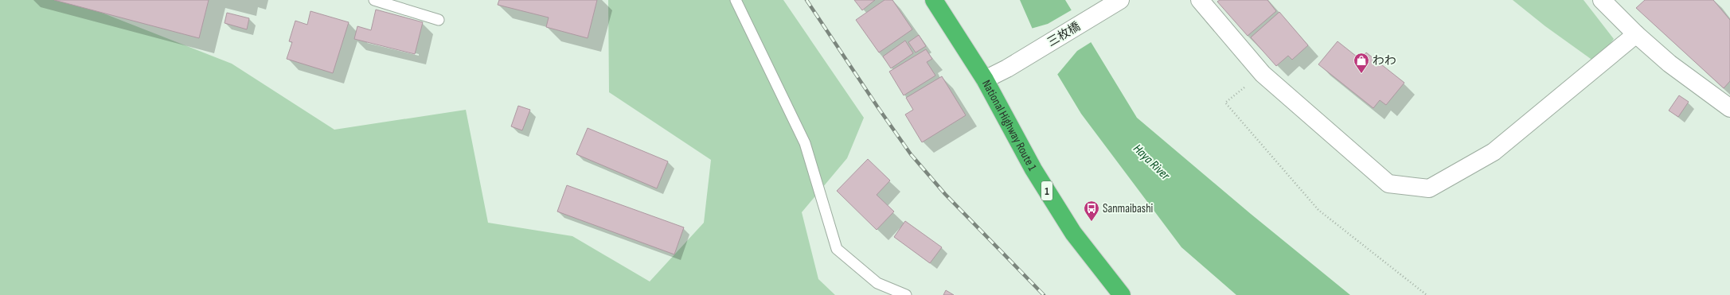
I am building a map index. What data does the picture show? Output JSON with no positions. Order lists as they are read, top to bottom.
{
  "streets": {
    "highway": ["National Highway Route 1", "1"],
    "street": ["三枚橋"]
  },
  "crossings": [
    ["三枚橋", "National Highway Route 1"]
  ],
  "water": ["Haya River"],
  "places": {
    "shop": ["わわ"],
    "bus stop": ["Sanmaibashi"]
  }
}
